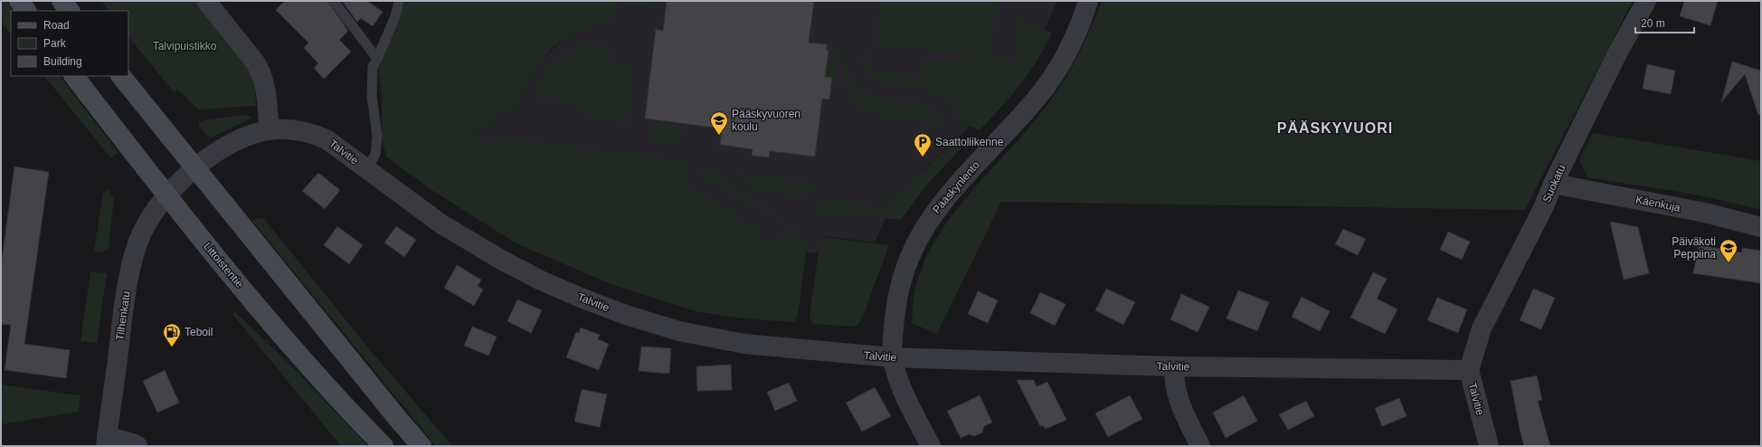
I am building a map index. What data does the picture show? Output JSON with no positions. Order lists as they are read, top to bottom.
{
  "streets": {
    "main road": ["Littoistentie"],
    "street": [
      "Talvitie",
      "Suokatu",
      "Pääskynlento",
      "Käenkuja",
      "Tilhenkatu"
    ]
  },
  "crossings": [
    ["Talvitie", "Suokatu"],
    ["Talvitie", "Pääskynlento"],
    ["Talvitie", "Tilhenkatu"],
    ["Suokatu", "Käenkuja"],
    ["Littoistentie", "Tilhenkatu"]
  ],
  "districts": ["PÄÄSKYVUORI"],
  "parks": ["Talvipuistikko"],
  "places": {
    "school or university": ["Pääskyvuoren koulu", "Päiväkoti Peppiina"],
    "parking": ["Saattoliikenne"],
    "fuel station": ["Teboil"]
  },
  "legend": ["Road", "Park", "Building"],
  "scale_bar": "20 m"
}
